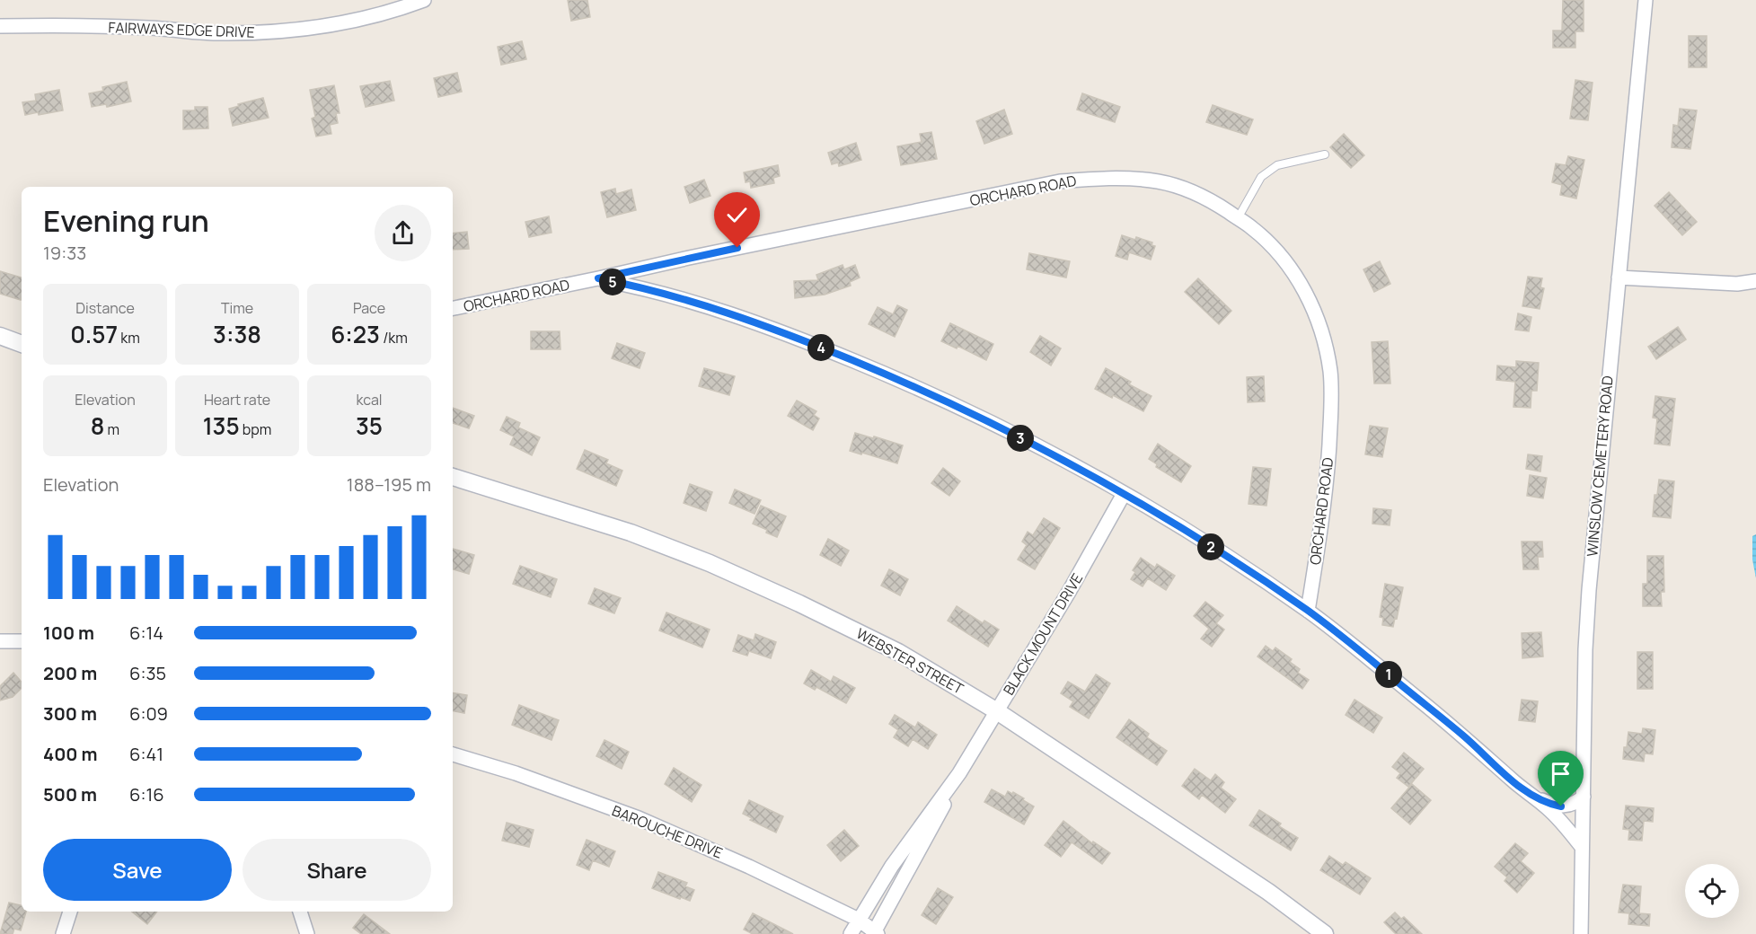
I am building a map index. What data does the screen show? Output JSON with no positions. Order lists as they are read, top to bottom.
{
  "streets": {
    "street": [
      "FAIRWAYS EDGE DRIVE",
      "ORCHARD ROAD",
      "WINSLOW CEMETERY ROAD",
      "BLACK MOUNT DRIVE",
      "WEBSTER STREET",
      "BAROUCHE DRIVE"
    ]
  },
  "crossings": [
    ["BLACK MOUNT DRIVE", "WEBSTER STREET"],
    ["BLACK MOUNT DRIVE", "BAROUCHE DRIVE"]
  ],
  "page": {
    "heading": ["Evening run", "19:33"],
    "pins": [
      "5",
      "4",
      "3",
      "2",
      "1"
    ],
    "stats": [
      ["Distance", "0.57 km"],
      ["Time", "3:38"],
      ["Pace", "6:23 /km"],
      ["Elevation", "8 m"],
      ["Heart rate", "135 bpm"],
      ["kcal", "35"]
    ],
    "chart": ["Elevation", "188–195 m"],
    "list": [
      {
        "name": "100 m",
        "note": "6:14"
      },
      {
        "name": "200 m",
        "note": "6:35"
      },
      {
        "name": "300 m",
        "note": "6:09"
      },
      {
        "name": "400 m",
        "note": "6:41"
      },
      {
        "name": "500 m",
        "note": "6:16"
      }
    ],
    "buttons": ["Save", "Share"]
  }
}
